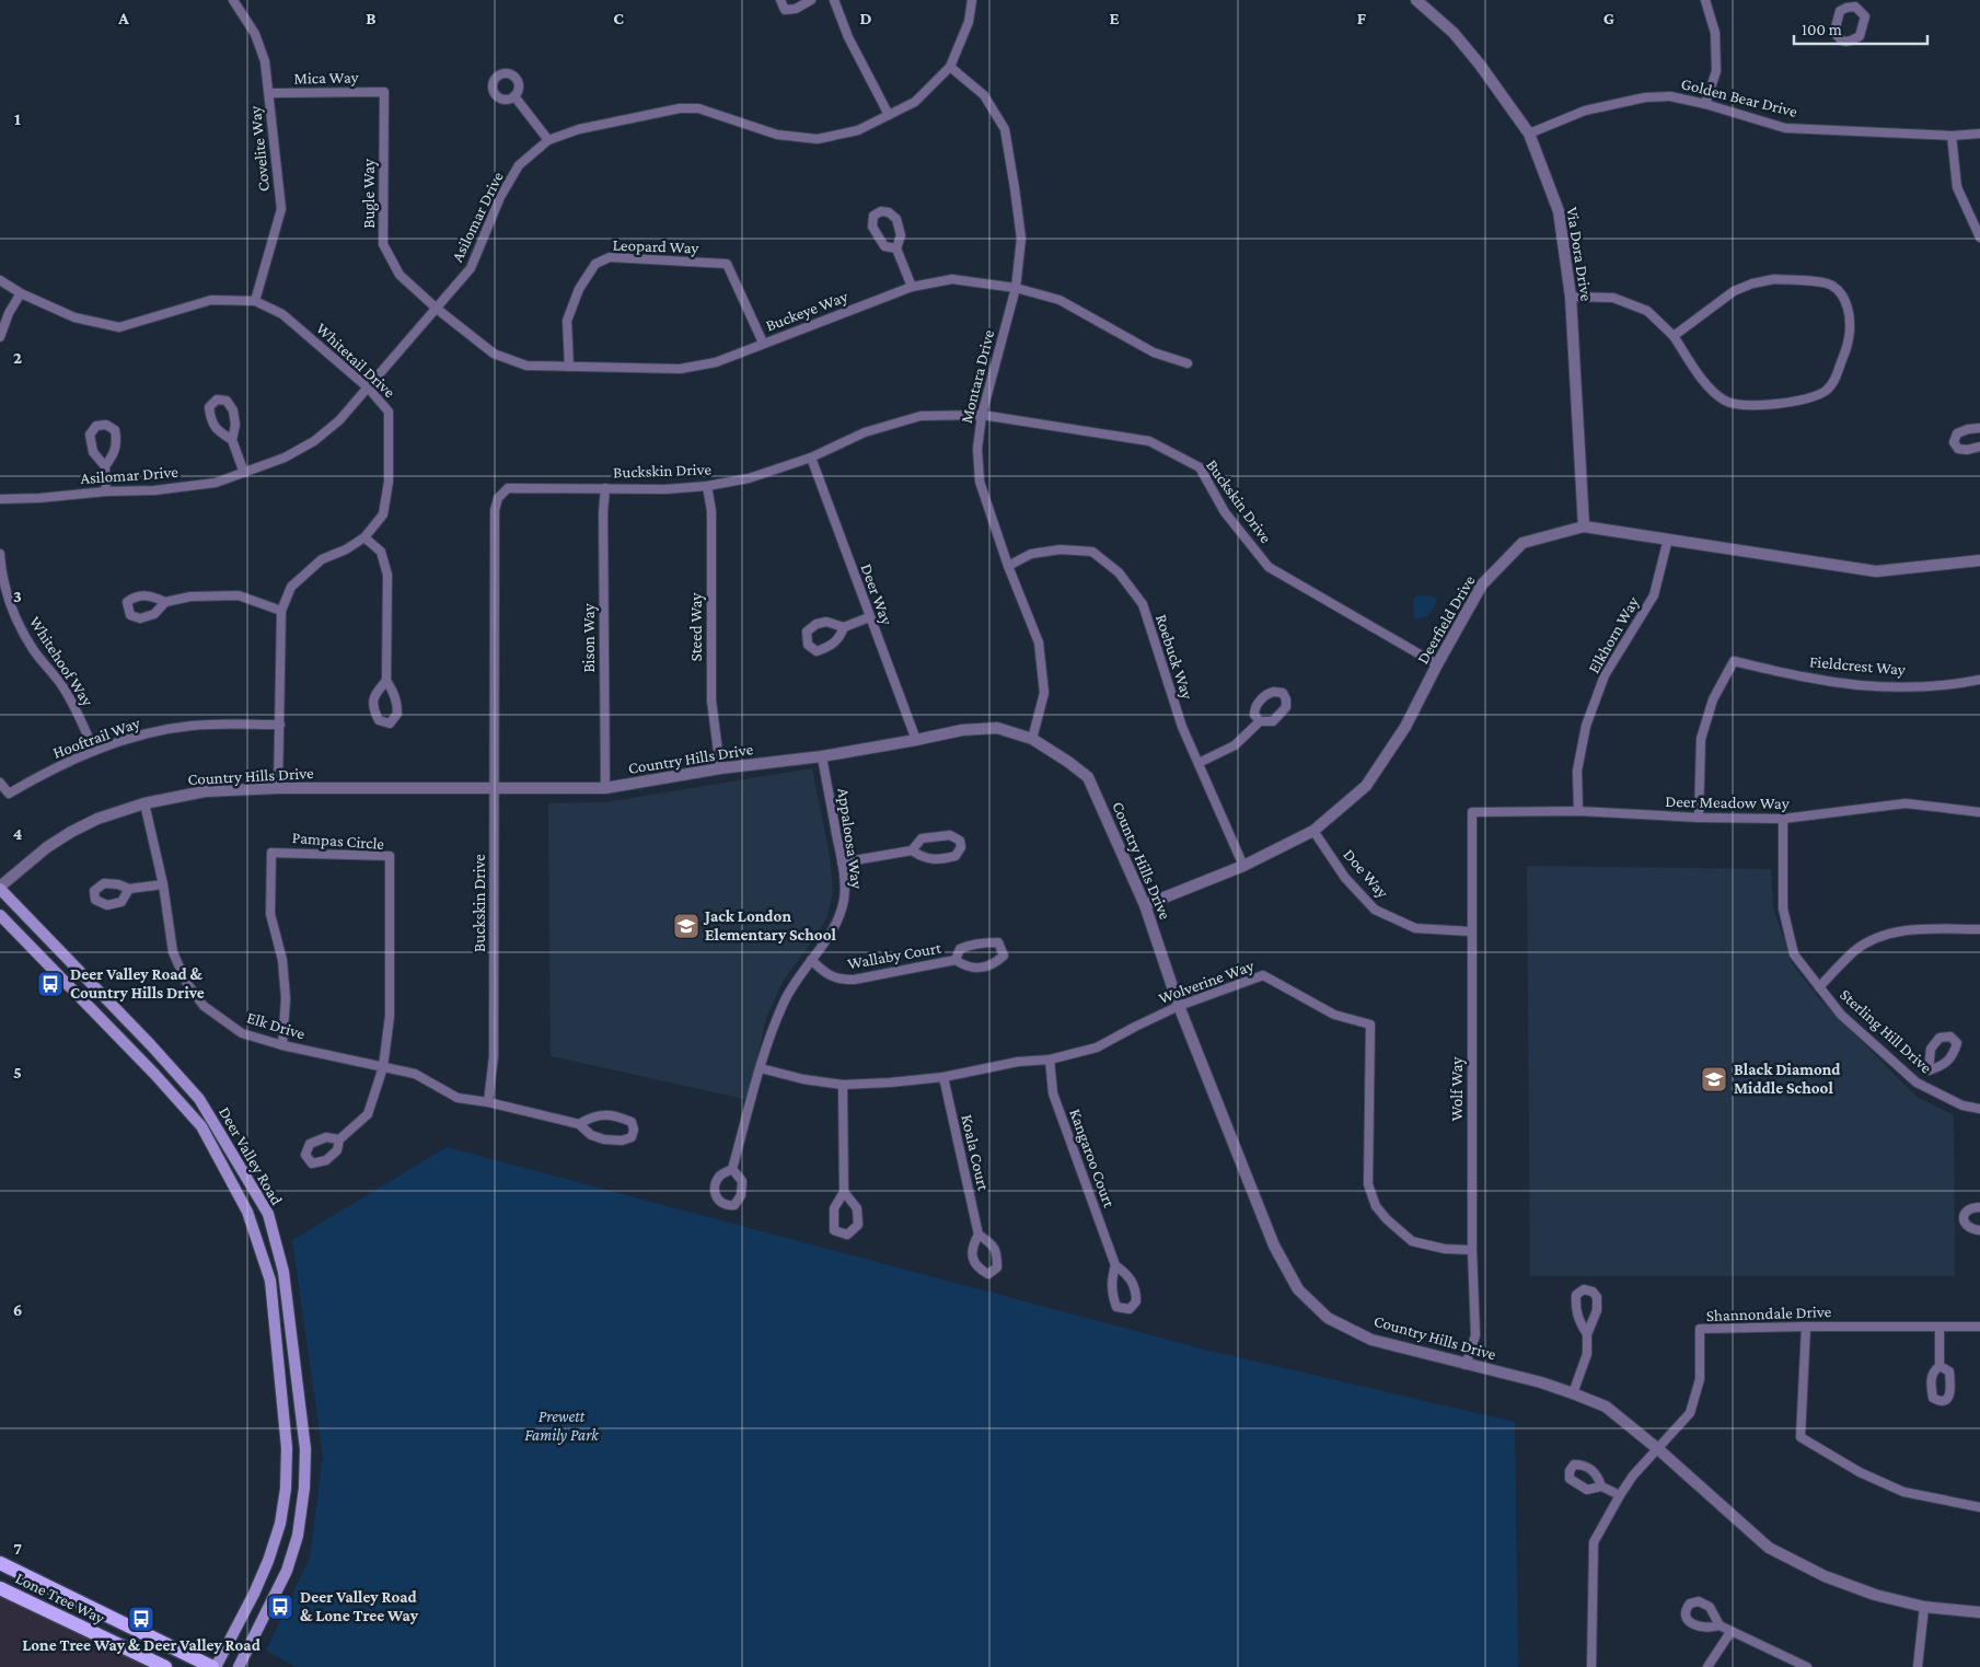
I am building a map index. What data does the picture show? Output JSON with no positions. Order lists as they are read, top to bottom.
{
  "streets": {
    "main road": ["Deer Valley Road", "Lone Tree Way"],
    "street": [
      "Mica Way",
      "Golden Bear Drive",
      "Covelite Way",
      "Bugle Way",
      "Asilomar Drive",
      "Leopard Way",
      "Via Dora Drive",
      "Buckeye Way",
      "Whitetail Drive",
      "Montara Drive",
      "Buckskin Drive",
      "Deer Way",
      "Deerfield Drive",
      "Steed Way",
      "Elkhorn Way",
      "Bison Way",
      "Roebuck Way",
      "Whitehoof Way",
      "Fieldcrest Way",
      "Hooftrail Way",
      "Country Hills Drive",
      "Deer Meadow Way",
      "Appaloosa Way",
      "Pampas Circle",
      "Doe Way",
      "Wallaby Court",
      "Wolverine Way",
      "Elk Drive",
      "Sterling Hill Drive",
      "Wolf Way",
      "Koala Court",
      "Kangaroo Court",
      "Shannondale Drive"
    ]
  },
  "crossings": [
    ["Mica Way", "Covelite Way"],
    ["Mica Way", "Bugle Way"],
    ["Golden Bear Drive", "Via Dora Drive"],
    ["Covelite Way", "Whitetail Drive"],
    ["Bugle Way", "Asilomar Drive"],
    ["Bugle Way", "Buckeye Way"],
    ["Asilomar Drive", "Buckeye Way"],
    ["Asilomar Drive", "Whitetail Drive"],
    ["Asilomar Drive", "Montara Drive"],
    ["Leopard Way", "Buckeye Way"],
    ["Via Dora Drive", "Deerfield Drive"],
    ["Buckeye Way", "Montara Drive"],
    ["Whitetail Drive", "Hooftrail Way"],
    ["Whitetail Drive", "Country Hills Drive"],
    ["Montara Drive", "Buckskin Drive"],
    ["Montara Drive", "Roebuck Way"],
    ["Montara Drive", "Country Hills Drive"],
    ["Buckskin Drive", "Deer Way"],
    ["Buckskin Drive", "Deerfield Drive"],
    ["Buckskin Drive", "Steed Way"],
    ["Buckskin Drive", "Bison Way"],
    ["Buckskin Drive", "Country Hills Drive"],
    ["Buckskin Drive", "Elk Drive"],
    ["Deer Way", "Country Hills Drive"],
    ["Deerfield Drive", "Elkhorn Way"],
    ["Deerfield Drive", "Roebuck Way"],
    ["Deerfield Drive", "Country Hills Drive"],
    ["Deerfield Drive", "Doe Way"],
    ["Steed Way", "Country Hills Drive"],
    ["Elkhorn Way", "Deer Meadow Way"],
    ["Bison Way", "Country Hills Drive"],
    ["Whitehoof Way", "Hooftrail Way"],
    ["Fieldcrest Way", "Deer Meadow Way"],
    ["Country Hills Drive", "Appaloosa Way"],
    ["Country Hills Drive", "Wolverine Way"],
    ["Country Hills Drive", "Elk Drive"],
    ["Country Hills Drive", "Wolf Way"],
    ["Country Hills Drive", "Deer Valley Road"],
    ["Country Hills Drive", "Shannondale Drive"],
    ["Deer Meadow Way", "Sterling Hill Drive"],
    ["Deer Meadow Way", "Wolf Way"],
    ["Appaloosa Way", "Wallaby Court"],
    ["Appaloosa Way", "Wolverine Way"],
    ["Pampas Circle", "Elk Drive"],
    ["Doe Way", "Wolf Way"],
    ["Wolverine Way", "Wolf Way"],
    ["Wolverine Way", "Koala Court"],
    ["Wolverine Way", "Kangaroo Court"],
    ["Deer Valley Road", "Lone Tree Way"]
  ],
  "parks": ["Prewett Family Park"],
  "places": {
    "school or university": ["Jack London Elementary School", "Black Diamond Middle School"],
    "bus stop": ["Deer Valley Road & Country Hills Drive", "Deer Valley Road & Lone Tree Way", "Lone Tree Way & Deer Valley Road"]
  },
  "scale_bar": "100 m",
  "grid": {
    "columns": [
      "A",
      "B",
      "C",
      "D",
      "E",
      "F",
      "G"
    ],
    "rows": [
      "1",
      "2",
      "3",
      "4",
      "5",
      "6",
      "7"
    ]
  }
}
